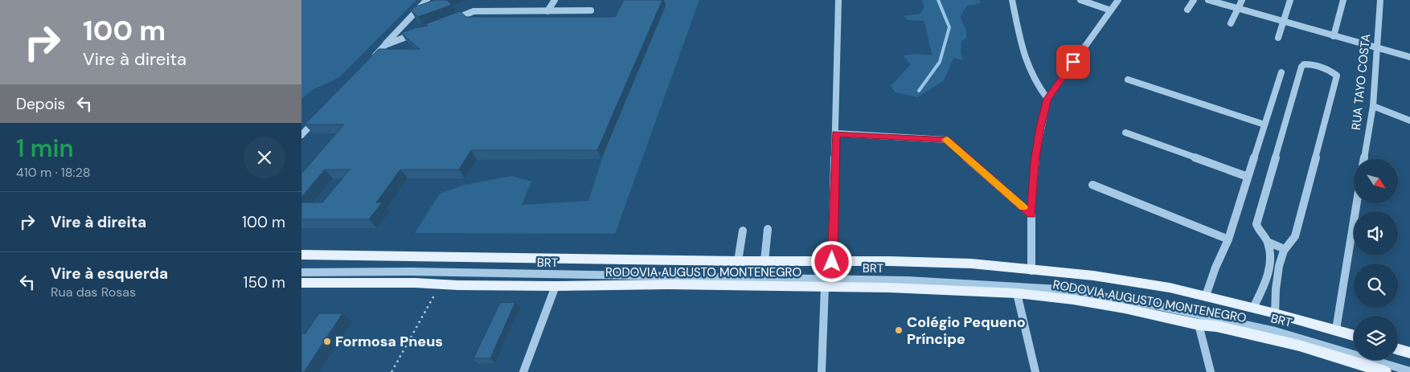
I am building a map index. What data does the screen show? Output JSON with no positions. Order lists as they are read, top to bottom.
{
  "streets": {
    "main road": ["RODOVIA AUGUSTO MONTENEGRO"],
    "street": ["RUA TAYO COSTA", "BRT"]
  },
  "places": ["Colégio Pequeno Príncipe", "Formosa Pneus"],
  "north": "bottom right",
  "page": {
    "turn": ["100 m", "Vire à direita"],
    "then": "Depois",
    "heading": ["1 min", "410 m · 18:28"],
    "list": [
      {
        "name": "Vire à direita",
        "value": "100 m"
      },
      {
        "name": "Vire à esquerda",
        "note": "Rua das Rosas",
        "value": "150 m"
      }
    ]
  }
}
